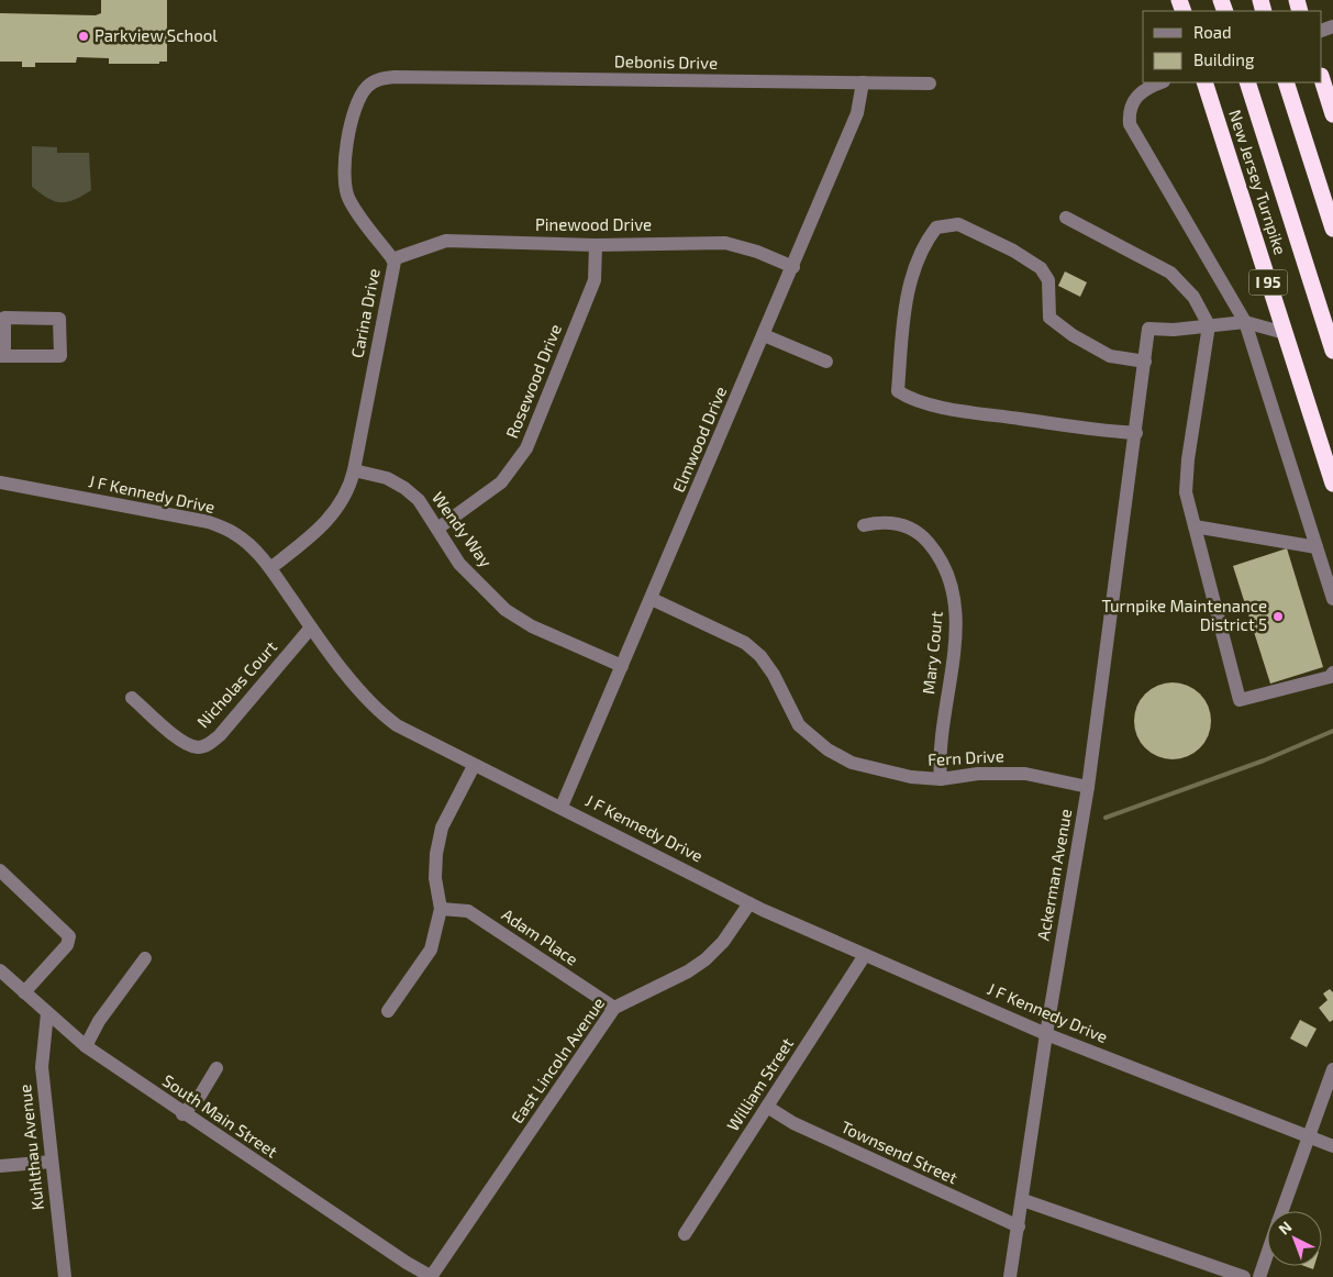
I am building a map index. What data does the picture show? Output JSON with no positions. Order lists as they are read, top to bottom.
{
  "streets": {
    "highway": ["New Jersey Turnpike", "I 95"],
    "street": [
      "Debonis Drive",
      "Pinewood Drive",
      "Carina Drive",
      "Rosewood Drive",
      "Elmwood Drive",
      "J F Kennedy Drive",
      "Wendy Way",
      "Mary Court",
      "Nicholas Court",
      "Fern Drive",
      "Ackerman Avenue",
      "Adam Place",
      "East Lincoln Avenue",
      "William Street",
      "South Main Street",
      "Kuhlthau Avenue",
      "Townsend Street"
    ]
  },
  "crossings": [
    ["Debonis Drive", "Carina Drive"],
    ["Debonis Drive", "Elmwood Drive"],
    ["Pinewood Drive", "Carina Drive"],
    ["Pinewood Drive", "Rosewood Drive"],
    ["Pinewood Drive", "Elmwood Drive"],
    ["Carina Drive", "J F Kennedy Drive"],
    ["Carina Drive", "Wendy Way"],
    ["Rosewood Drive", "Wendy Way"],
    ["Elmwood Drive", "J F Kennedy Drive"],
    ["Elmwood Drive", "Wendy Way"],
    ["Elmwood Drive", "Fern Drive"],
    ["J F Kennedy Drive", "Nicholas Court"],
    ["J F Kennedy Drive", "Ackerman Avenue"],
    ["J F Kennedy Drive", "East Lincoln Avenue"],
    ["J F Kennedy Drive", "William Street"],
    ["Mary Court", "Fern Drive"],
    ["Fern Drive", "Ackerman Avenue"],
    ["Ackerman Avenue", "Townsend Street"],
    ["Adam Place", "East Lincoln Avenue"],
    ["East Lincoln Avenue", "South Main Street"],
    ["William Street", "Townsend Street"],
    ["South Main Street", "Kuhlthau Avenue"]
  ],
  "places": ["Parkview School", "Turnpike Maintenance District 5"],
  "legend": ["Road", "Building"],
  "north": "top left"
}
